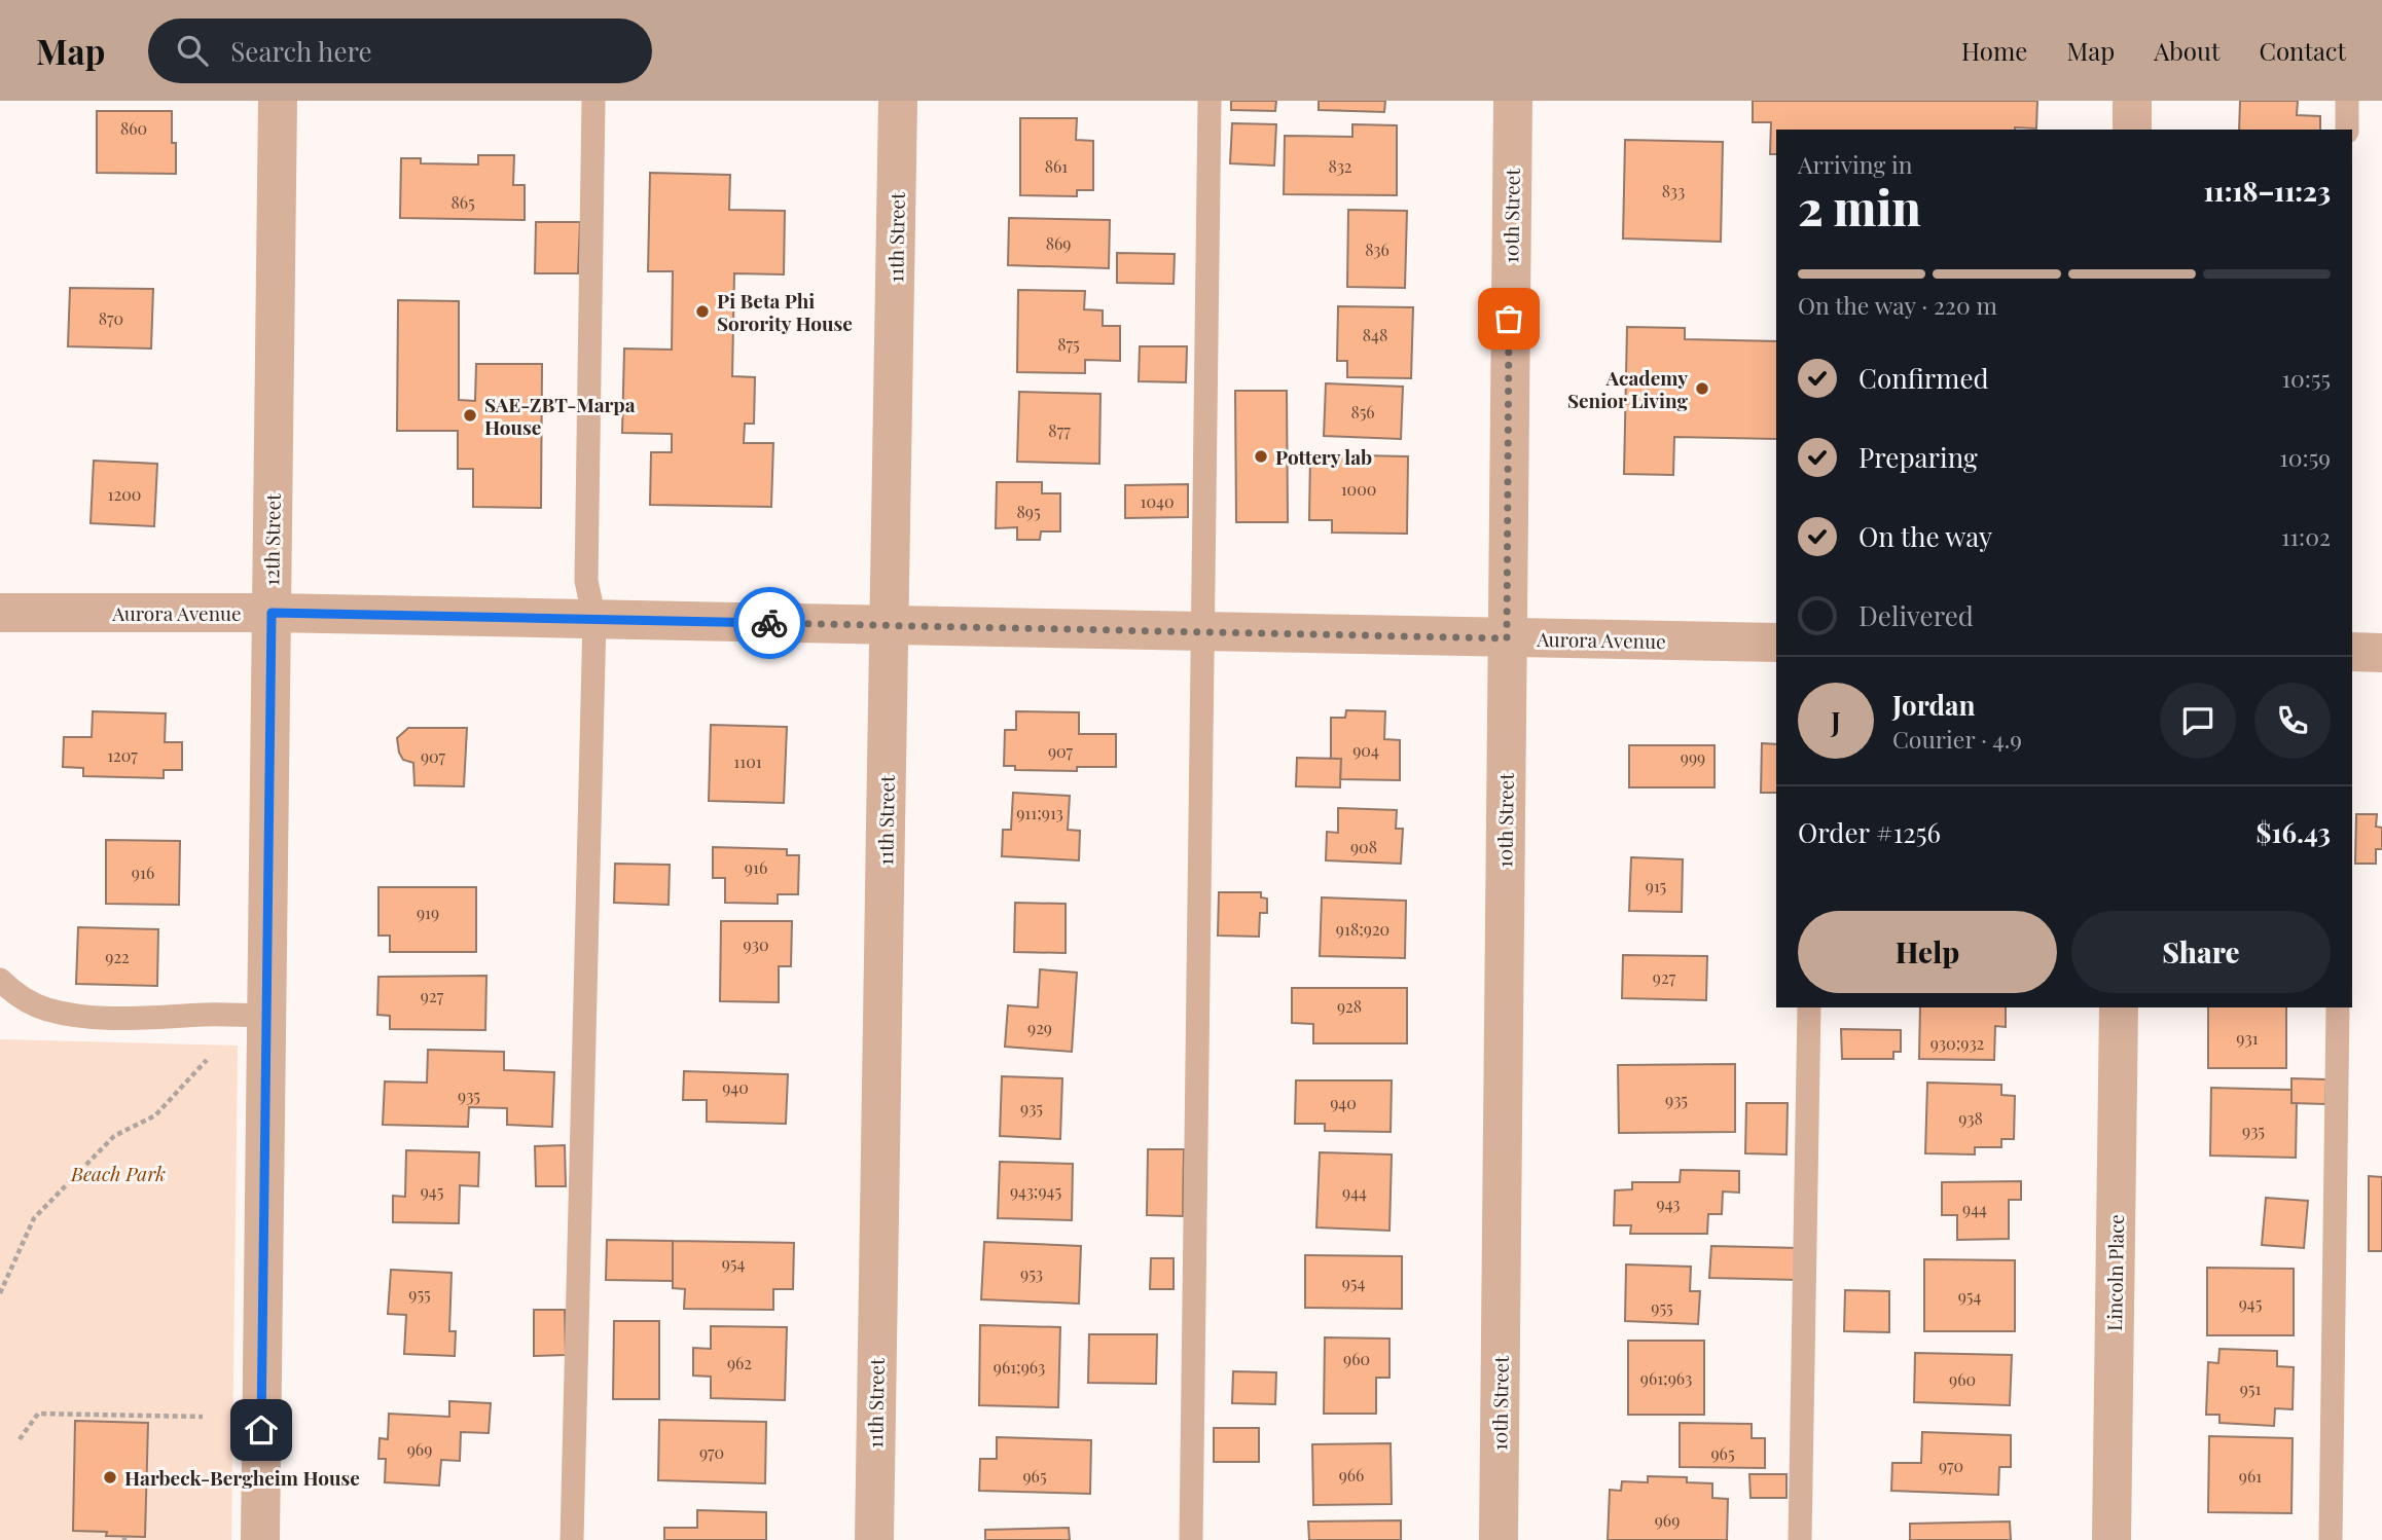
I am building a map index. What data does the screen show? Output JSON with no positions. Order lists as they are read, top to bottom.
{
  "streets": {
    "street": [
      "10th Street",
      "11th Street",
      "12th Street",
      "Aurora Avenue",
      "Lincoln Place"
    ]
  },
  "crossings": [
    ["10th Street", "Aurora Avenue"],
    ["11th Street", "Aurora Avenue"],
    ["12th Street", "Aurora Avenue"]
  ],
  "parks": ["Beach Park"],
  "places": [
    "Pi Beta Phi Sorority House",
    "Academy Senior Living",
    "SAE-ZBT-Marpa House",
    "Pottery lab",
    "Harbeck-Bergheim House"
  ],
  "house_numbers": [
    "860",
    "861",
    "832",
    "833",
    "865",
    "869",
    "836",
    "870",
    "848",
    "875",
    "856",
    "877",
    "1000",
    "1200",
    "1040",
    "895",
    "904",
    "907",
    "1207",
    "907",
    "999",
    "1101",
    "911;913",
    "908",
    "916",
    "916",
    "915",
    "919",
    "918;920",
    "930",
    "922",
    "927",
    "927",
    "928",
    "929",
    "931",
    "930;932",
    "940",
    "935",
    "935",
    "940",
    "935",
    "938",
    "935",
    "945",
    "943;945",
    "944",
    "943",
    "944",
    "954",
    "953",
    "954",
    "955",
    "954",
    "945",
    "955",
    "960",
    "962",
    "961;963",
    "961;963",
    "960",
    "951",
    "969",
    "970",
    "965",
    "970",
    "966",
    "965",
    "961",
    "969"
  ],
  "page": {
    "header": "Map",
    "search": "Search here",
    "nav": [
      "Home",
      "Map",
      "About",
      "Contact"
    ],
    "heading": ["2 min", "Arriving in", "11:18–11:23"],
    "panel": [
      "Jordan",
      "Courier · 4.9",
      "Order #1256",
      "$16.43"
    ],
    "bar": "On the way · 220 m",
    "list": [
      ["Confirmed", "10:55"],
      ["Preparing", "10:59"],
      ["On the way", "11:02"],
      "Delivered"
    ],
    "round": "J",
    "buttons": ["Help", "Share"]
  }
}
